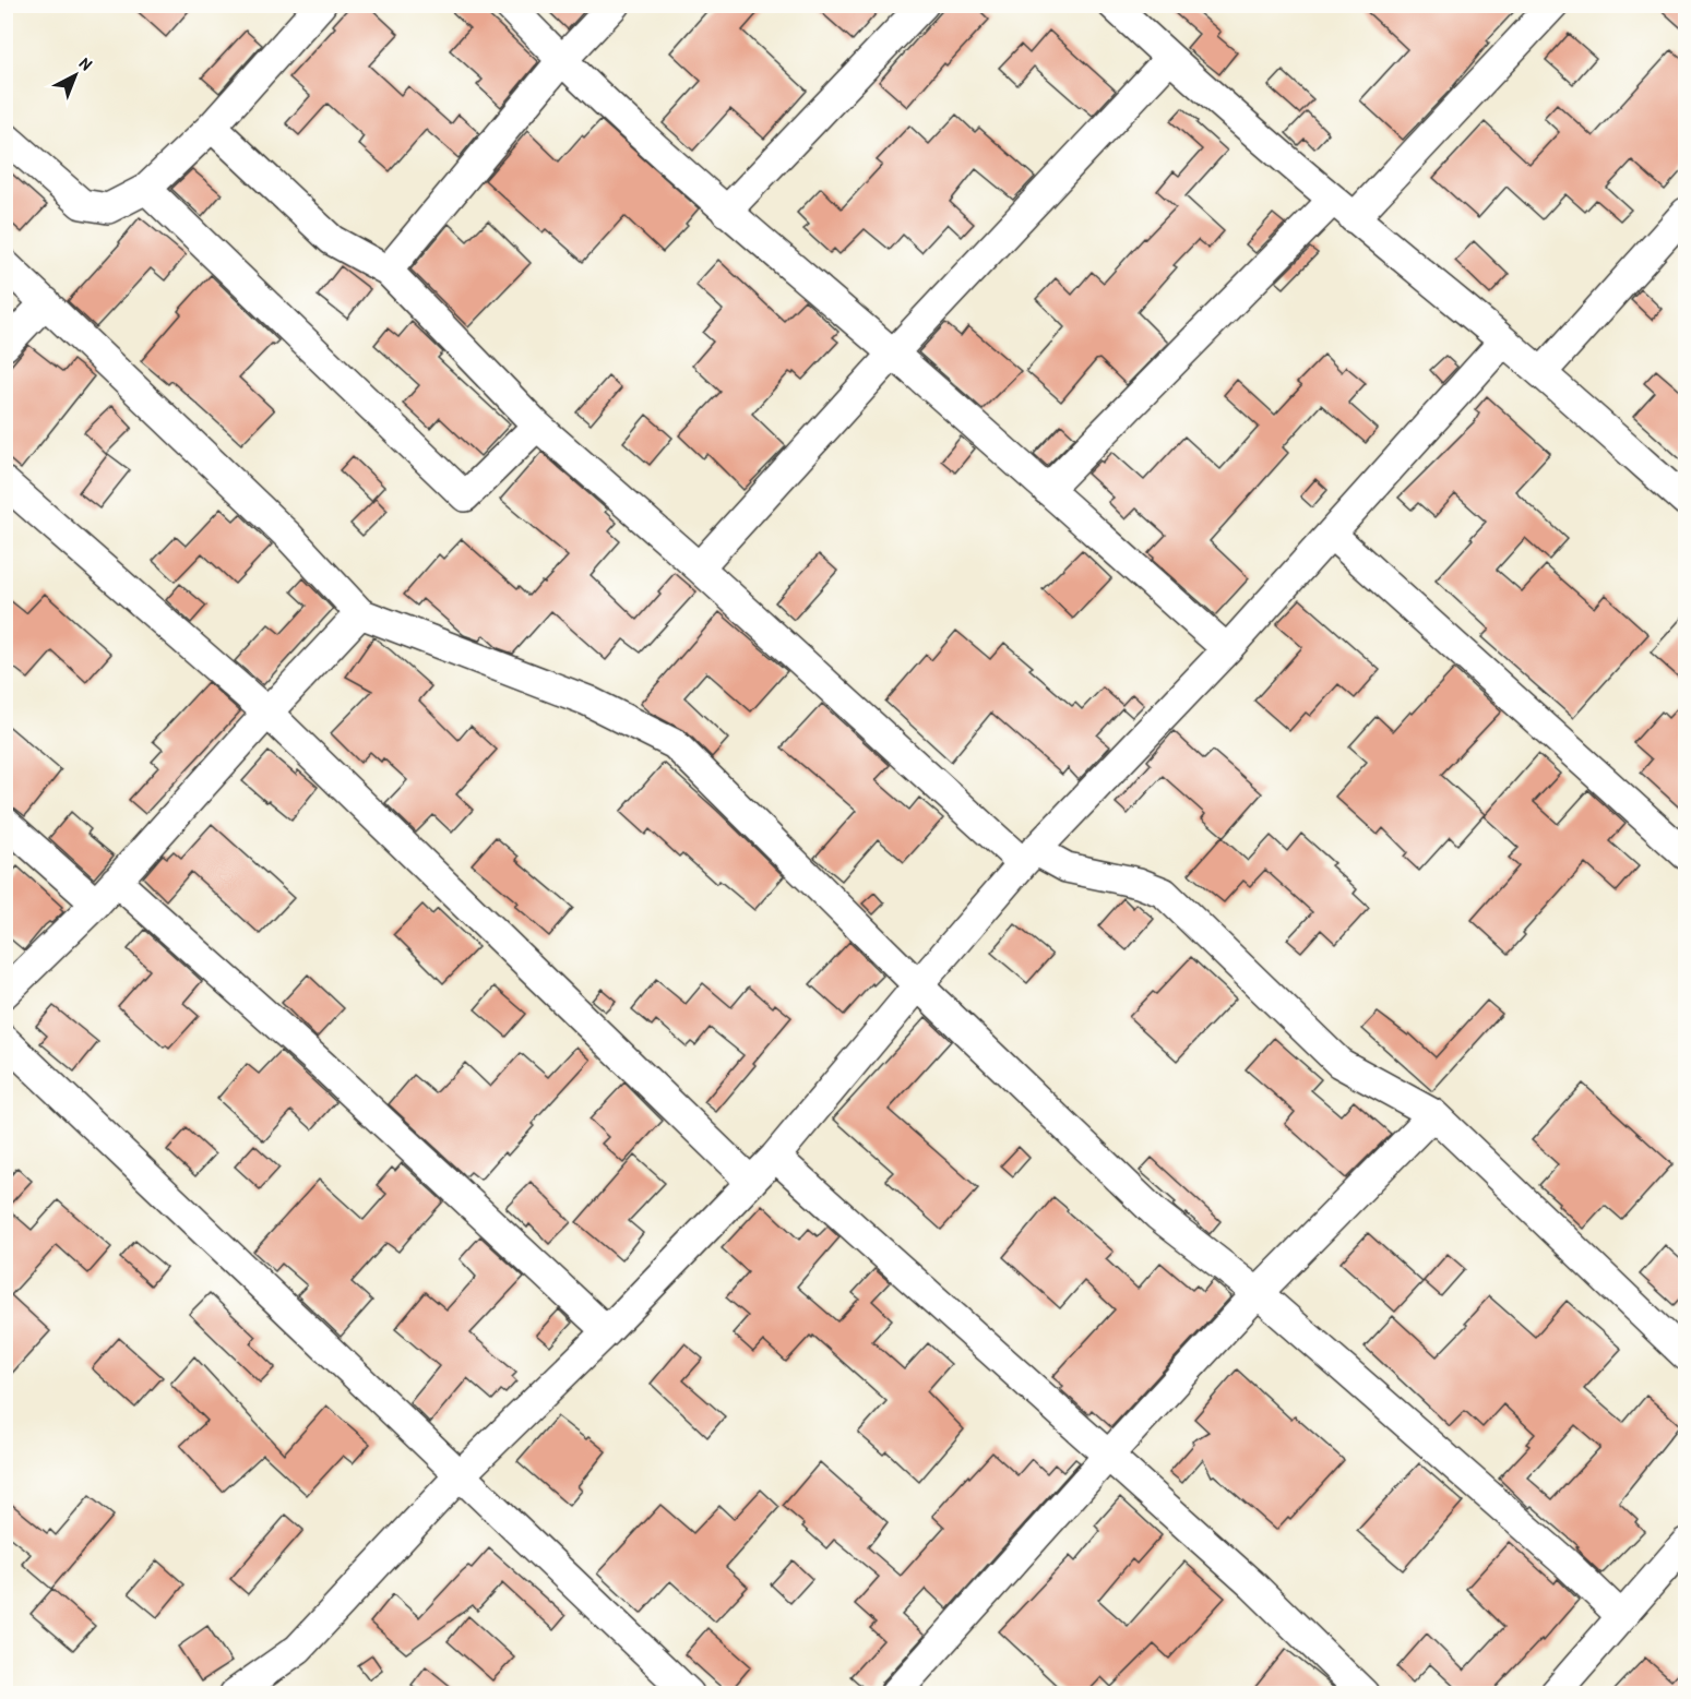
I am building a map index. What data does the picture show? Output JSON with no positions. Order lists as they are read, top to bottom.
{
  "north": "top right"
}
